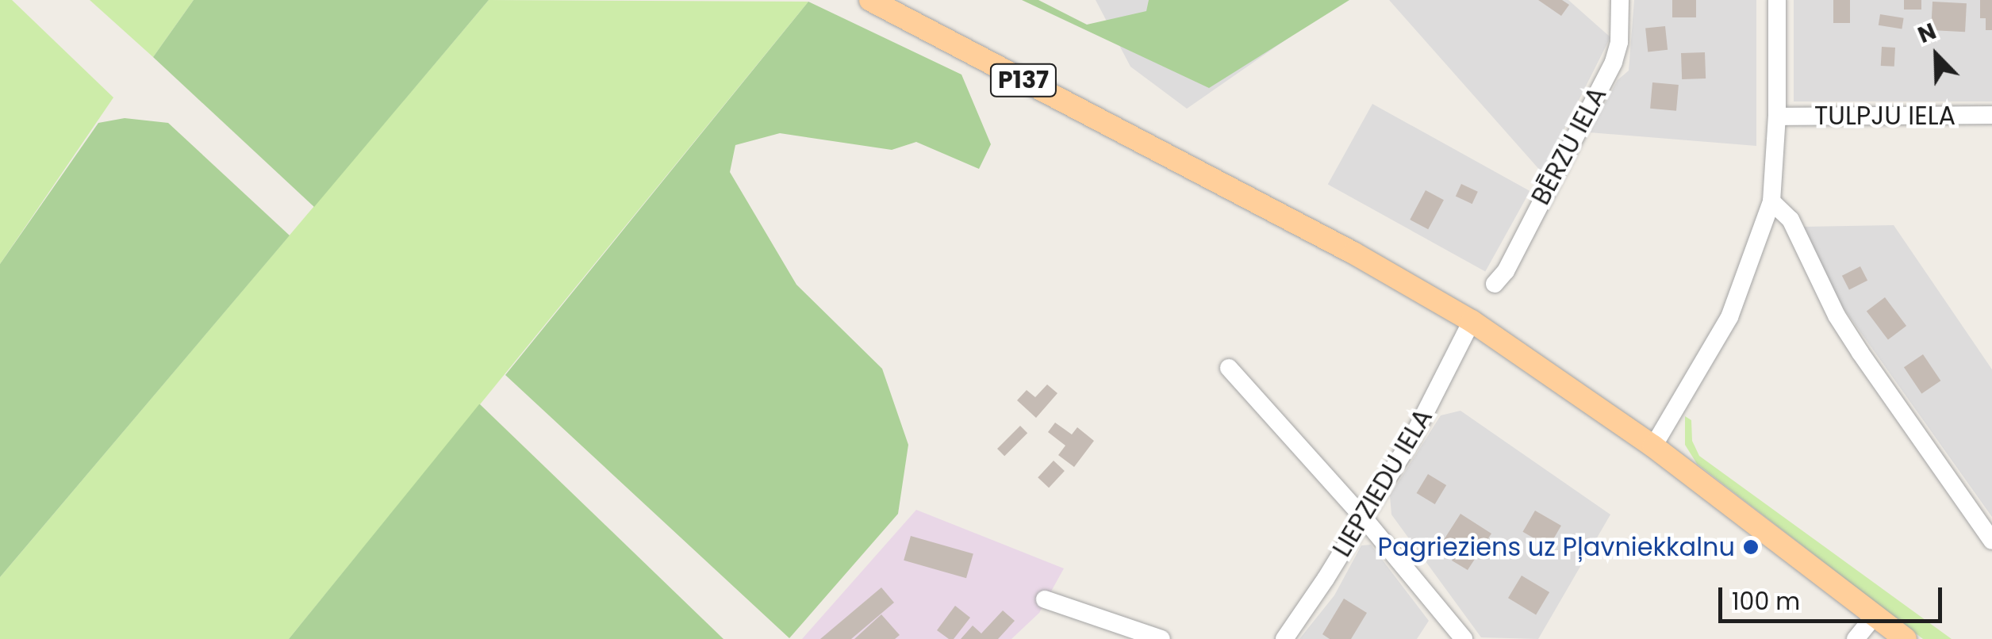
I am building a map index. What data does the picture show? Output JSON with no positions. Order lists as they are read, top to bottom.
{
  "streets": {
    "main road": ["P137"],
    "street": ["TULPJU IELA", "BĒRZU IELA", "LIEPZIEDU IELA"]
  },
  "crossings": [
    ["P137", "LIEPZIEDU IELA"]
  ],
  "places": ["Pagrieziens uz Pļavniekkalnu"],
  "scale_bar": "100 m",
  "north": "top left"
}
